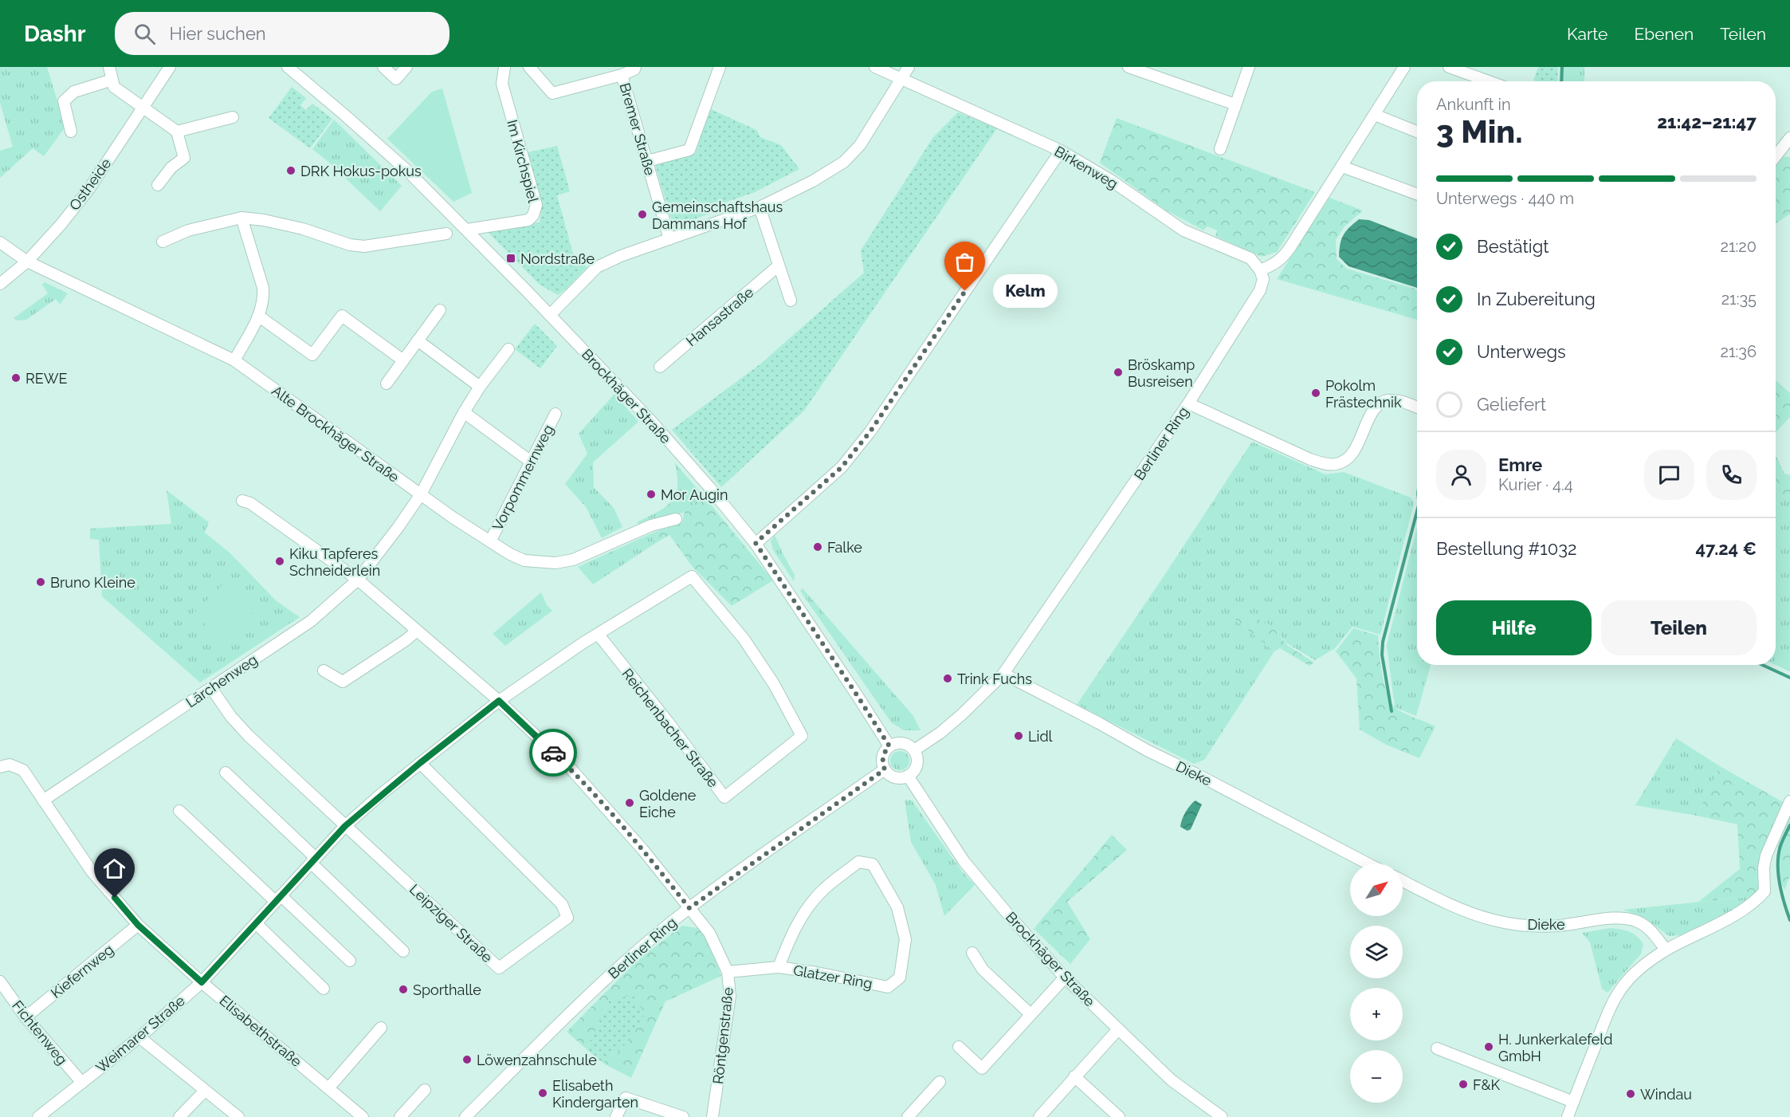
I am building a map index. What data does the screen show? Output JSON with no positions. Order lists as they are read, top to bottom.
{
  "streets": {
    "street": [
      "Bremer Straße",
      "Im Kirchspiel",
      "Birkenweg",
      "Ostheide",
      "Hansastraße",
      "Brockhäger Straße",
      "Alte Brockhäger Straße",
      "Berliner Ring",
      "Vorpommernweg",
      "Lärchenweg",
      "Reichenbacher Straße",
      "Dieke",
      "Leipziger Straße",
      "Kiefernweg",
      "Glatzer Ring",
      "Elisabethstraße",
      "Fichtenweg",
      "Weimarer Straße",
      "Röntgenstraße"
    ]
  },
  "crossings": [
    ["Im Kirchspiel", "Brockhäger Straße"],
    ["Birkenweg", "Berliner Ring"],
    ["Ostheide", "Alte Brockhäger Straße"],
    ["Brockhäger Straße", "Berliner Ring"],
    ["Alte Brockhäger Straße", "Vorpommernweg"],
    ["Alte Brockhäger Straße", "Lärchenweg"],
    ["Berliner Ring", "Dieke"],
    ["Berliner Ring", "Röntgenstraße"],
    ["Lärchenweg", "Leipziger Straße"],
    ["Lärchenweg", "Elisabethstraße"],
    ["Lärchenweg", "Röntgenstraße"],
    ["Reichenbacher Straße", "Leipziger Straße"],
    ["Reichenbacher Straße", "Weimarer Straße"],
    ["Reichenbacher Straße", "Röntgenstraße"],
    ["Leipziger Straße", "Weimarer Straße"],
    ["Kiefernweg", "Elisabethstraße"],
    ["Kiefernweg", "Fichtenweg"],
    ["Glatzer Ring", "Röntgenstraße"],
    ["Elisabethstraße", "Weimarer Straße"],
    ["Fichtenweg", "Weimarer Straße"]
  ],
  "places": {
    "other": [
      "DRK Hokus-pokus",
      "Gemeinschaftshaus Dammans Hof",
      "Kelm",
      "Bröskamp Busreisen",
      "REWE",
      "Pokolm Frästechnik",
      "Mor Augin",
      "Falke",
      "Kiku Tapferes Schneiderlein",
      "Bruno Kleine",
      "Trink Fuchs",
      "Lidl",
      "Goldene Eiche",
      "Sporthalle",
      "H. Junkerkalefeld GmbH",
      "Löwenzahnschule",
      "F&K",
      "Elisabeth Kindergarten",
      "Windau"
    ],
    "transit": ["Nordstraße"]
  },
  "north": "top right",
  "page": {
    "header": "Dashr",
    "search": "Hier suchen",
    "nav": ["Karte", "Ebenen", "Teilen"],
    "heading": ["3 Min.", "Ankunft in", "21:42–21:47"],
    "panel": [
      "Emre",
      "Kurier · 4.4",
      "Bestellung #1032",
      "47.24 €"
    ],
    "bar": "Unterwegs · 440 m",
    "list": [
      ["Bestätigt", "21:20"],
      ["In Zubereitung", "21:35"],
      ["Unterwegs", "21:36"],
      "Geliefert"
    ],
    "bubble": "Kelm",
    "buttons": ["Hilfe", "Teilen"],
    "map_buttons": ["+", "−"]
  }
}
